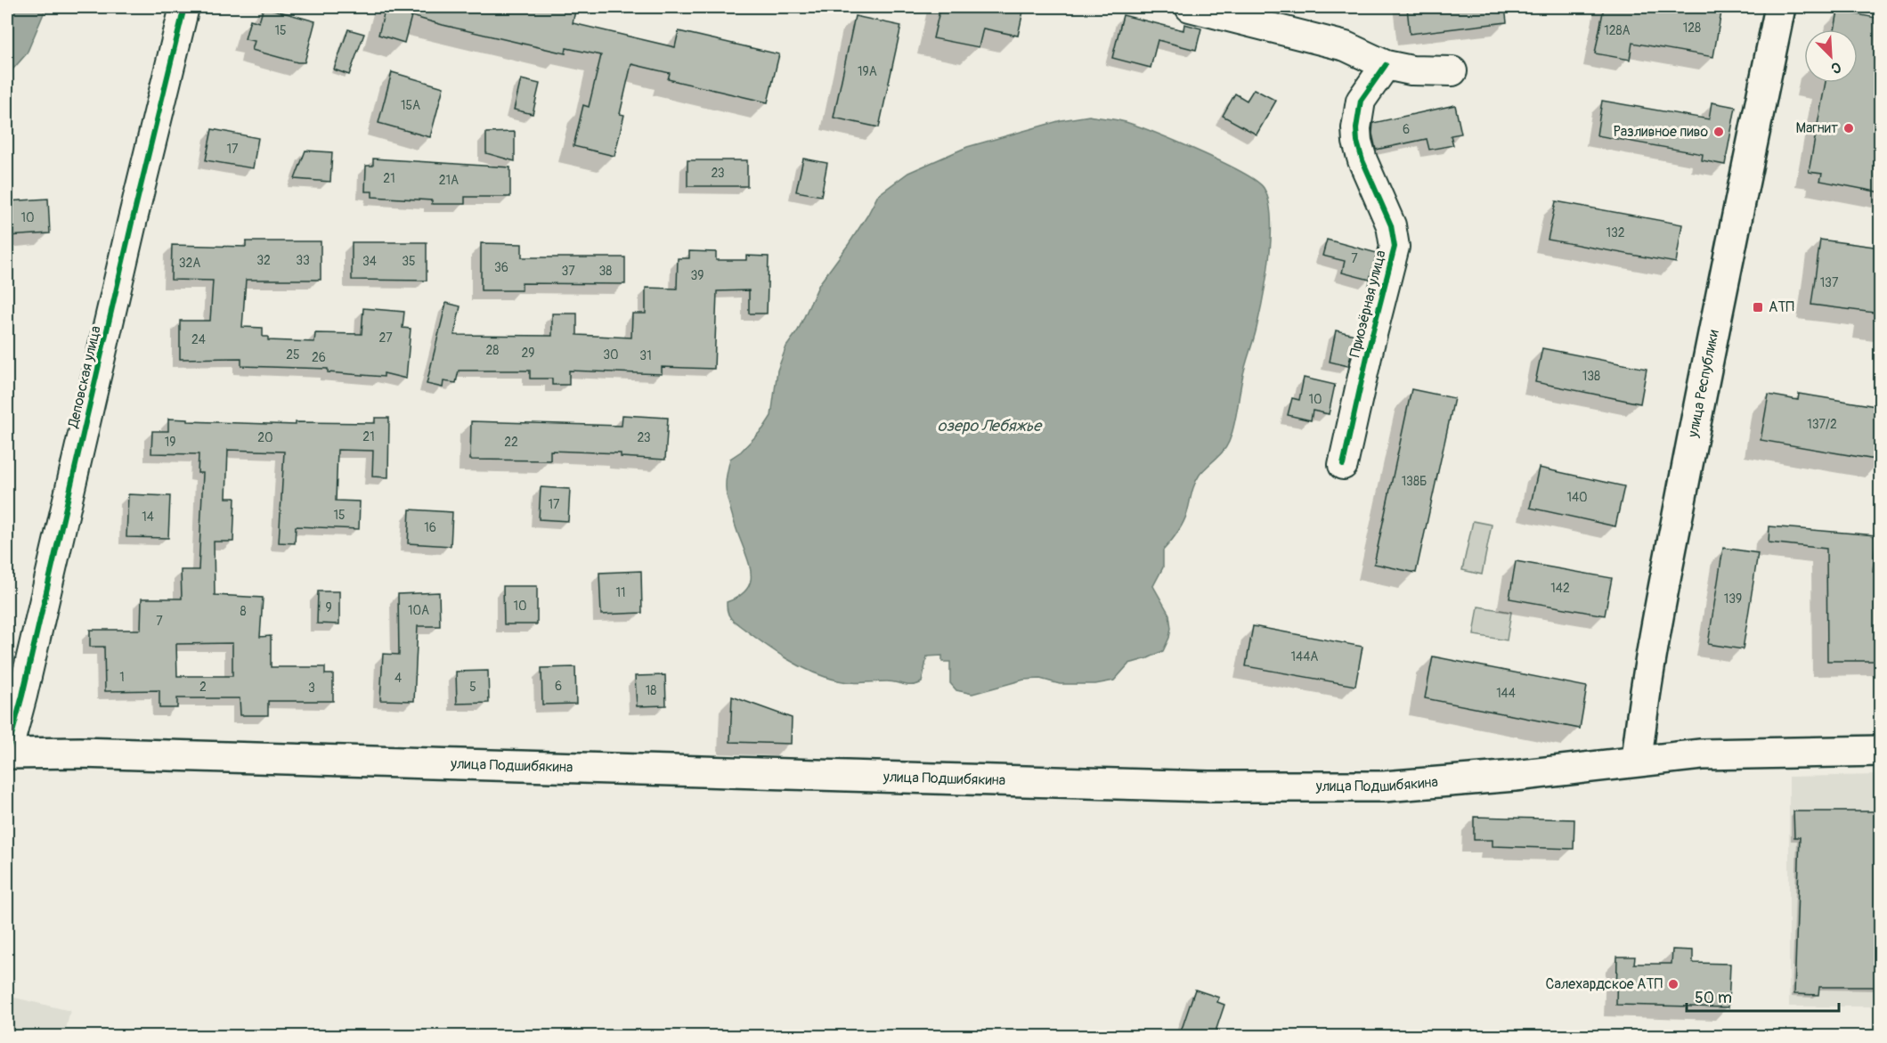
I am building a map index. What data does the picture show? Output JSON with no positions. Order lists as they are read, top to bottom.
{
  "streets": {
    "main road": ["улица Республики", "улица Подшибякина"],
    "street": ["Приозёрная улица", "Деповская улица"]
  },
  "crossings": [
    ["Деповская улица", "улица Подшибякина"],
    ["улица Республики", "улица Подшибякина"]
  ],
  "water": ["озеро Лебяжье"],
  "places": {
    "other": ["Магнит", "Разливное пиво", "Салехардское АТП"],
    "transit": ["АТП"]
  },
  "house_numbers": [
    "128",
    "15",
    "128А",
    "19А",
    "15А",
    "6",
    "17",
    "23",
    "21",
    "21А",
    "10",
    "132",
    "7",
    "32",
    "33",
    "34",
    "35",
    "32А",
    "36",
    "37",
    "38",
    "39",
    "137",
    "27",
    "24",
    "28",
    "29",
    "25",
    "30",
    "31",
    "26",
    "138",
    "10",
    "137/2",
    "21",
    "20",
    "23",
    "19",
    "22",
    "138Б",
    "140",
    "17",
    "15",
    "14",
    "16",
    "142",
    "11",
    "139",
    "10",
    "9",
    "10А",
    "8",
    "7",
    "144А",
    "1",
    "4",
    "6",
    "2",
    "5",
    "3",
    "18",
    "144"
  ],
  "scale_bar": "50 m",
  "north": "bottom right"
}
